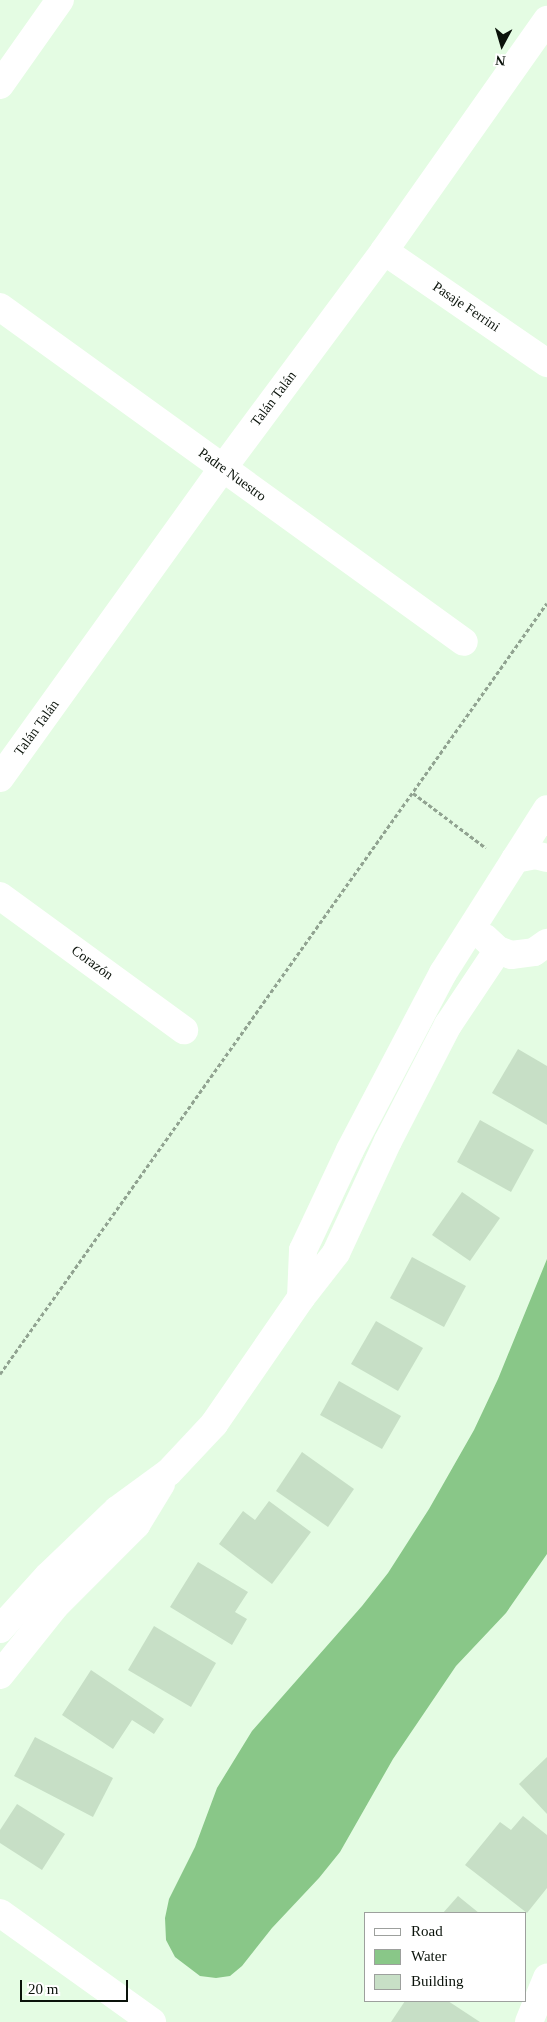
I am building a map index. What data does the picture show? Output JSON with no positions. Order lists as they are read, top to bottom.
{
  "streets": {
    "street": [
      "Pasaje Ferrini",
      "Talán Talán",
      "Padre Nuestro",
      "Corazón"
    ]
  },
  "crossings": [
    ["Pasaje Ferrini", "Talán Talán"],
    ["Talán Talán", "Padre Nuestro"]
  ],
  "legend": ["Road", "Water", "Building"],
  "scale_bar": "20 m",
  "north": "bottom"
}
